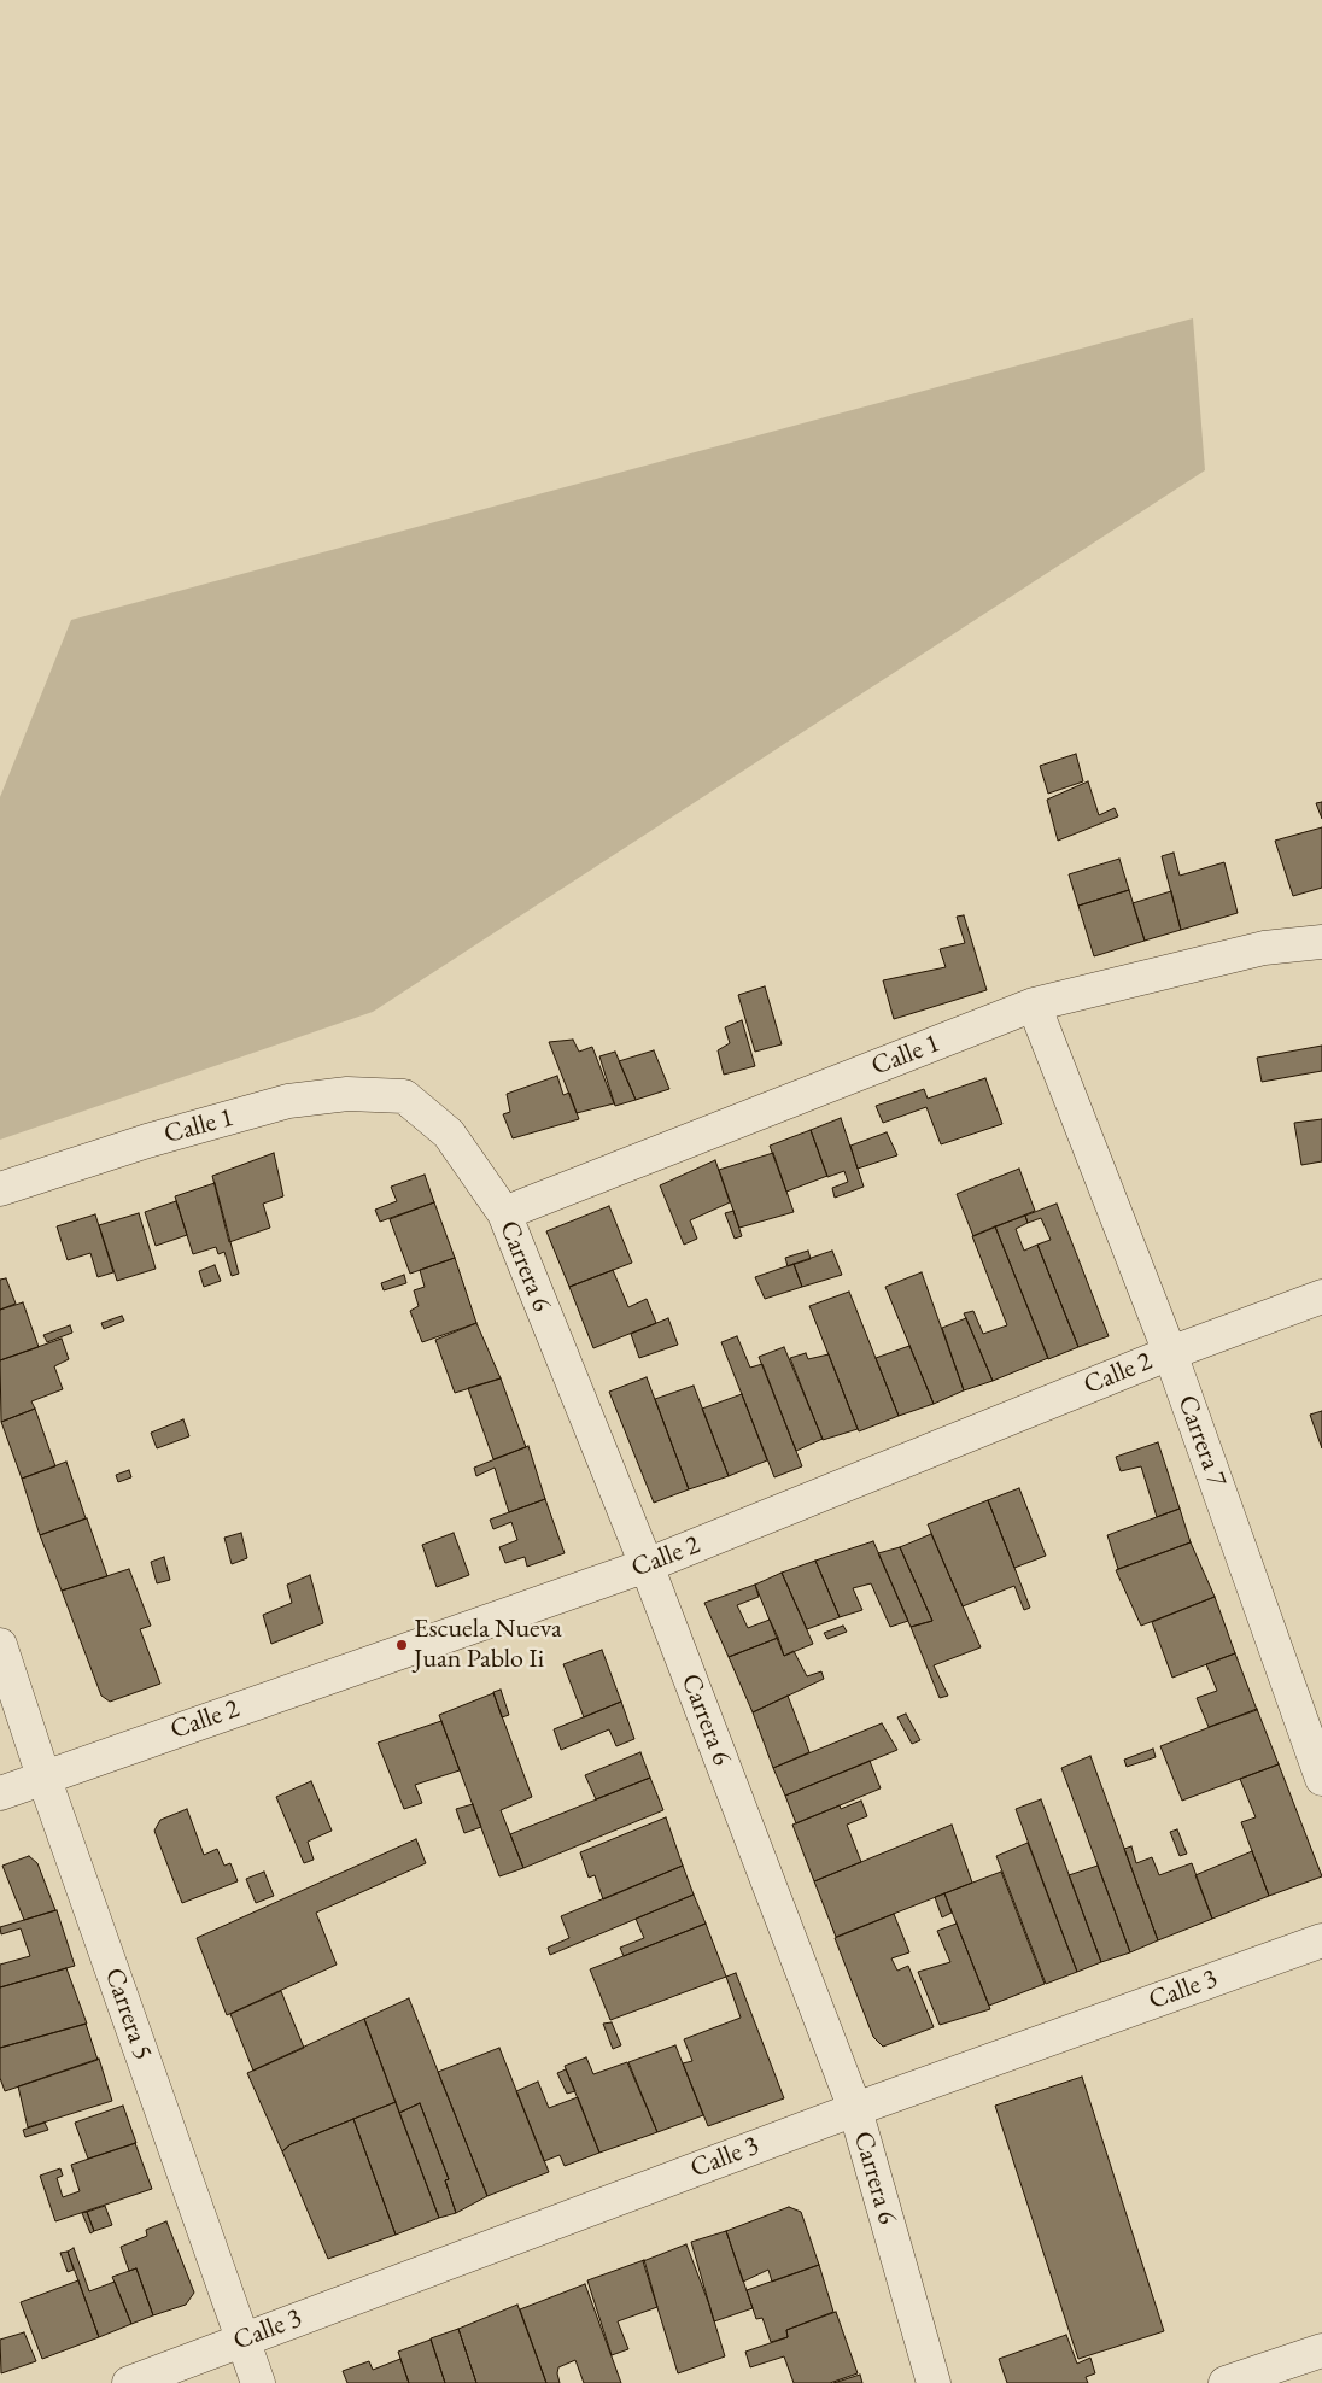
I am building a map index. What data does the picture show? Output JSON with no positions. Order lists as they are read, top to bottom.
{
  "streets": {
    "street": [
      "Calle 1",
      "Carrera 6",
      "Calle 2",
      "Carrera 7",
      "Calle 3",
      "Carrera 5"
    ]
  },
  "crossings": [
    ["Calle 1", "Carrera 6"],
    ["Calle 1", "Carrera 7"],
    ["Carrera 6", "Calle 2"],
    ["Carrera 6", "Calle 3"],
    ["Calle 2", "Carrera 7"],
    ["Calle 2", "Carrera 5"],
    ["Calle 3", "Carrera 5"]
  ],
  "places": ["Escuela Nueva Juan Pablo Ii"]
}
